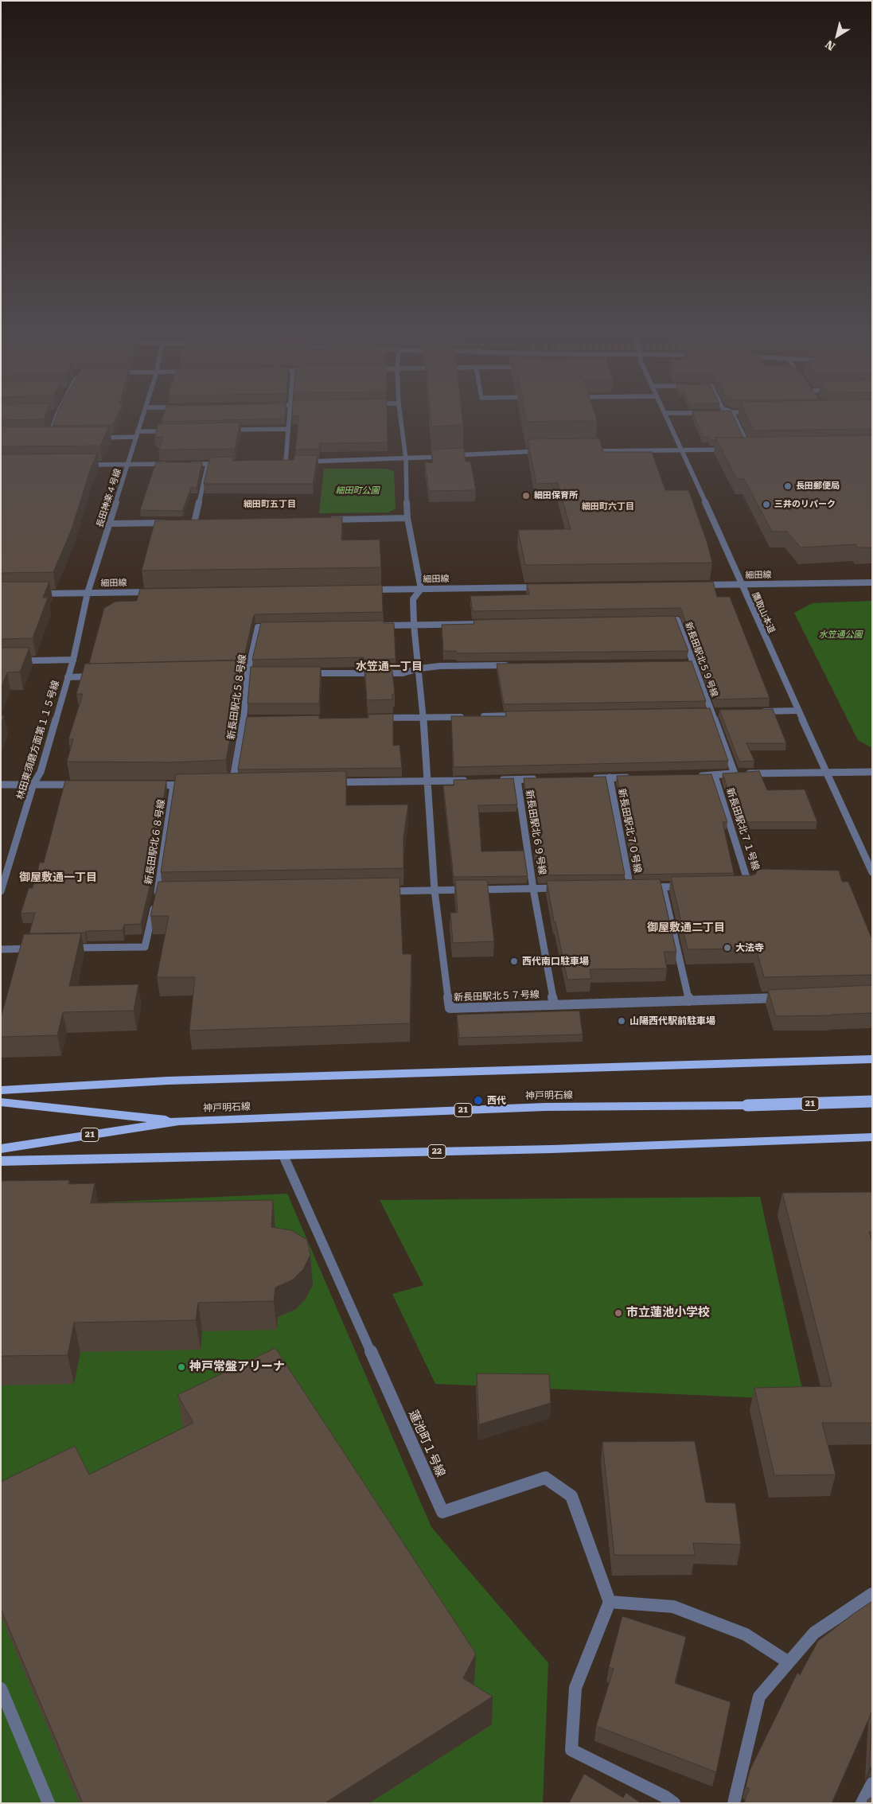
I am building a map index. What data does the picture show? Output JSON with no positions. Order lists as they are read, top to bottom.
{
  "streets": {
    "main road": ["神戸明石線", "21", "22"],
    "street": [
      "長田神楽４号線",
      "細田線",
      "鷹取山本道",
      "新長田駅北５９号線",
      "新長田駅北５８号線",
      "林田東須磨方面第１１５号線",
      "新長田駅北７１号線",
      "新長田駅北７０号線",
      "新長田駅北６９号線",
      "新長田駅北６８号線",
      "新長田駅北５７号線",
      "蓮池町１号線"
    ]
  },
  "crossings": [
    ["長田神楽４号線", "細田線"],
    ["長田神楽４号線", "林田東須磨方面第１１５号線"],
    ["細田線", "鷹取山本道"],
    ["細田線", "林田東須磨方面第１１５号線"],
    ["細田線", "新長田駅北５７号線"],
    ["新長田駅北６９号線", "新長田駅北５７号線"],
    ["22", "蓮池町１号線"]
  ],
  "districts": [
    "細田町五丁目",
    "細田町六丁目",
    "水笠通一丁目",
    "御屋敷通一丁目",
    "御屋敷通二丁目"
  ],
  "parks": ["細田町公園", "水笠通公園"],
  "places": [
    "長田郵便局",
    "細田保育所",
    "三井のリパーク",
    "大法寺",
    "西代南口駐車場",
    "山陽西代駅前駐車場",
    "西代",
    "市立蓮池小学校",
    "神戸常盤アリーナ"
  ],
  "north": "bottom left"
}
